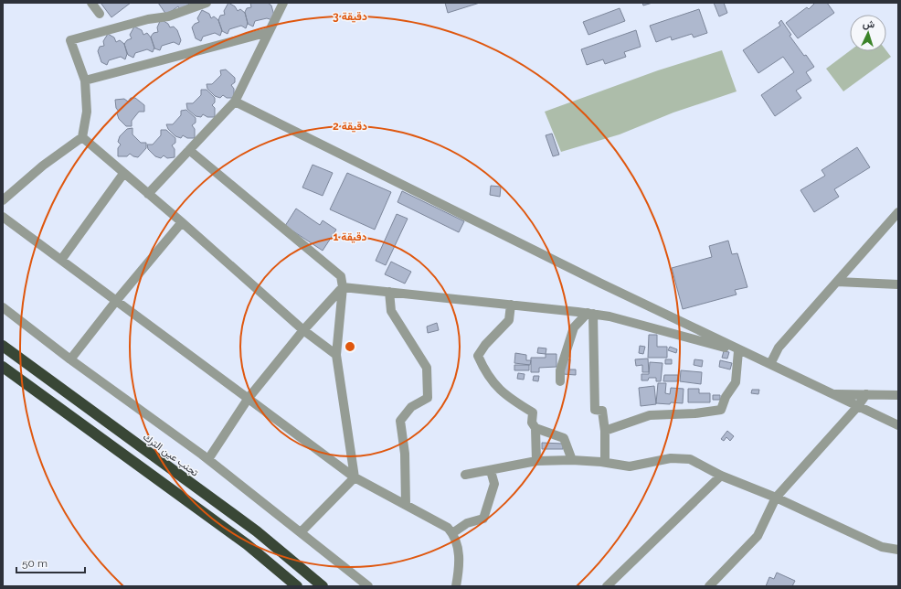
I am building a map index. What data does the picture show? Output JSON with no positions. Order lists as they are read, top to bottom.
{
  "streets": {
    "highway": ["تجنب عين الترك"]
  },
  "scale_bar": "50 m",
  "north": "top",
  "rings": ["3 دقيقة", "2 دقيقة", "1 دقيقة"]
}
